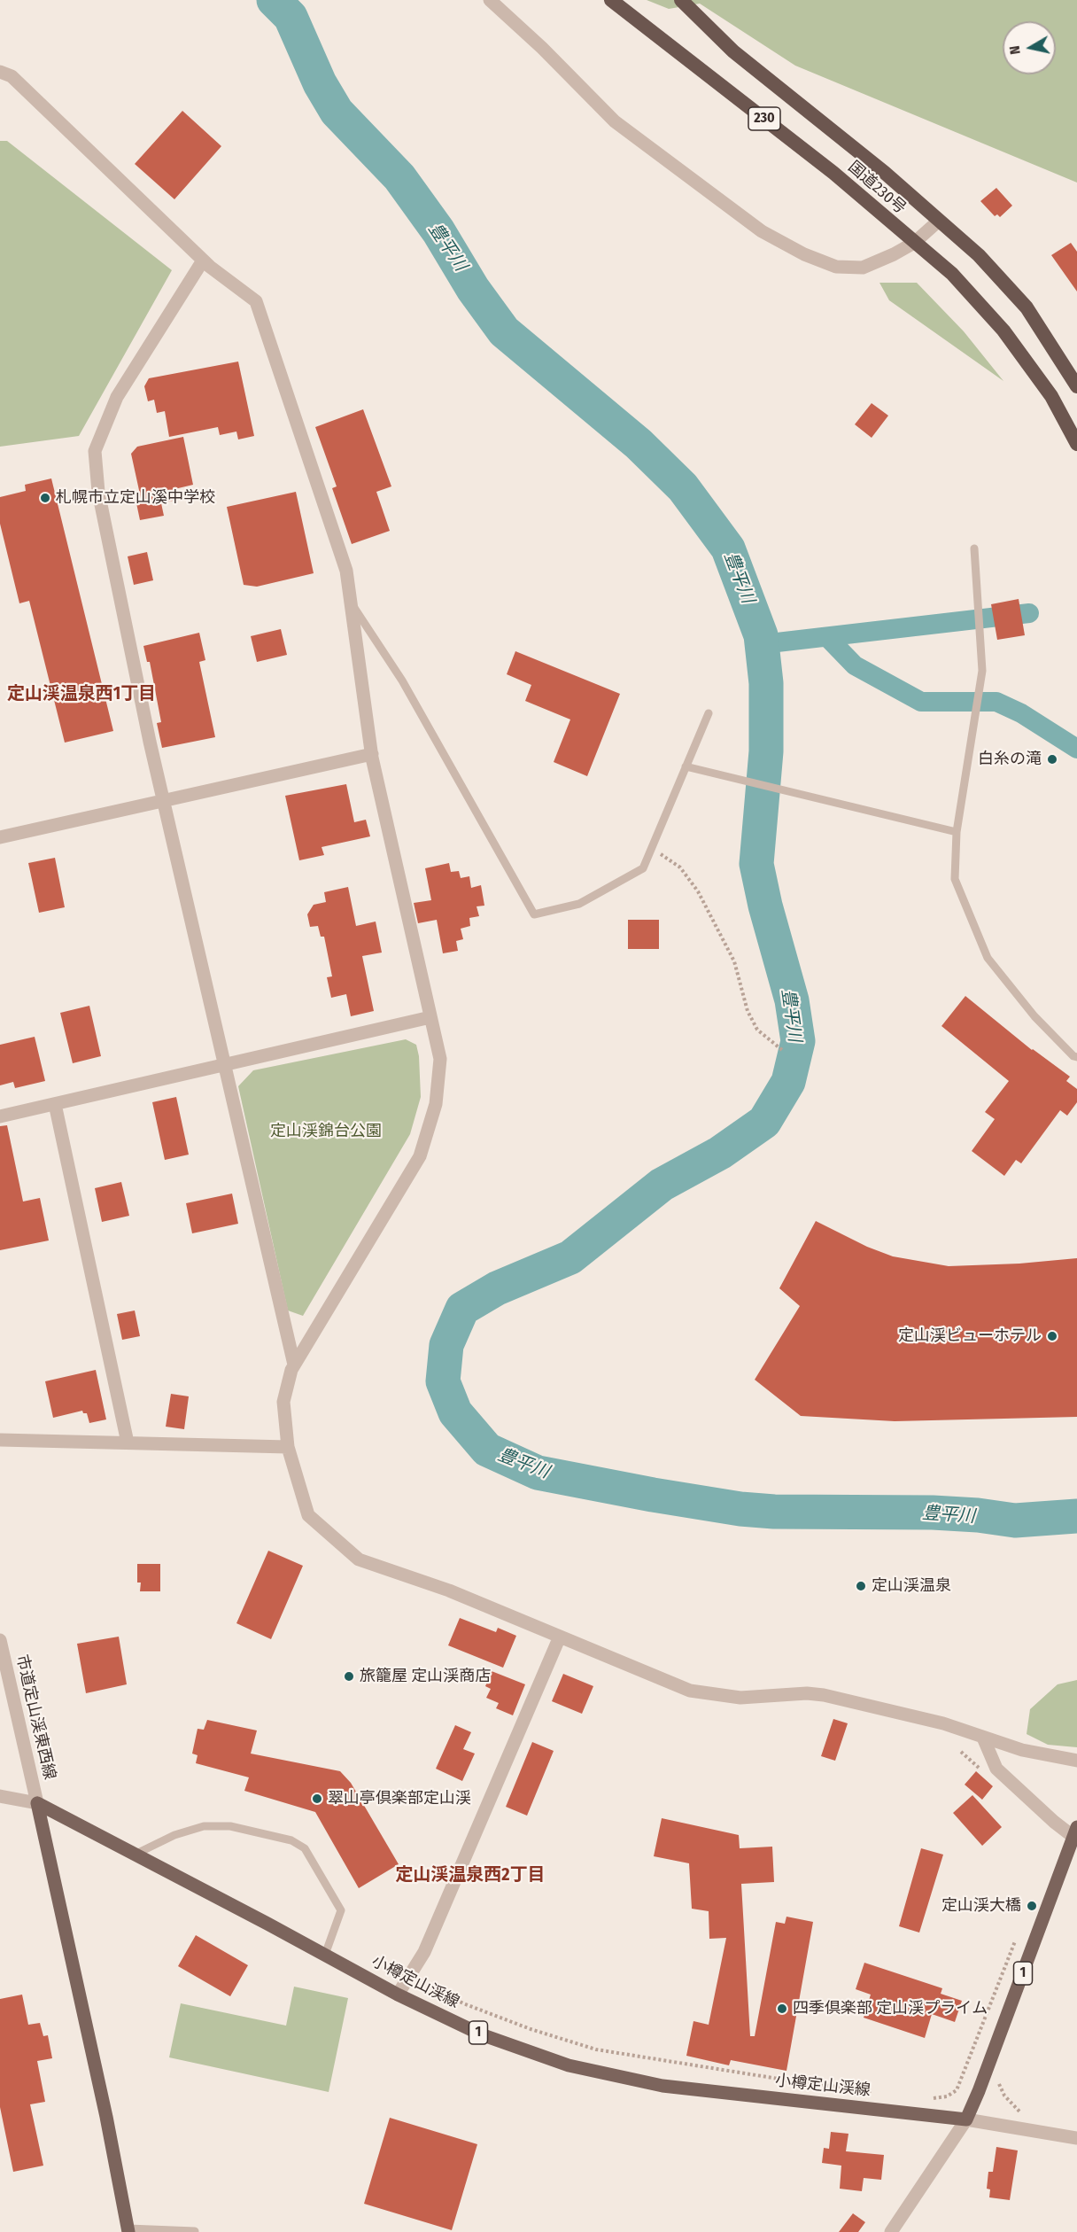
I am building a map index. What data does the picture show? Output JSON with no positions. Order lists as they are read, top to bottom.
{
  "streets": {
    "highway": ["230", "国道230号"],
    "main road": ["1", "小樽定山渓線"],
    "street": ["市道定山渓東西線"]
  },
  "crossings": [
    ["市道定山渓東西線", "小樽定山渓線"],
    ["1", "小樽定山渓線"]
  ],
  "districts": ["定山渓温泉西1丁目", "定山渓温泉西2丁目"],
  "water": ["豊平川"],
  "parks": ["定山渓錦台公園"],
  "places": [
    "札幌市立定山溪中学校",
    "白糸の滝",
    "定山渓ビューホテル",
    "定山渓温泉",
    "旅籠屋 定山渓商店",
    "翠山亭倶楽部定山渓",
    "定山渓大橋",
    "四季倶楽部 定山渓プライム"
  ],
  "north": "left"
}
